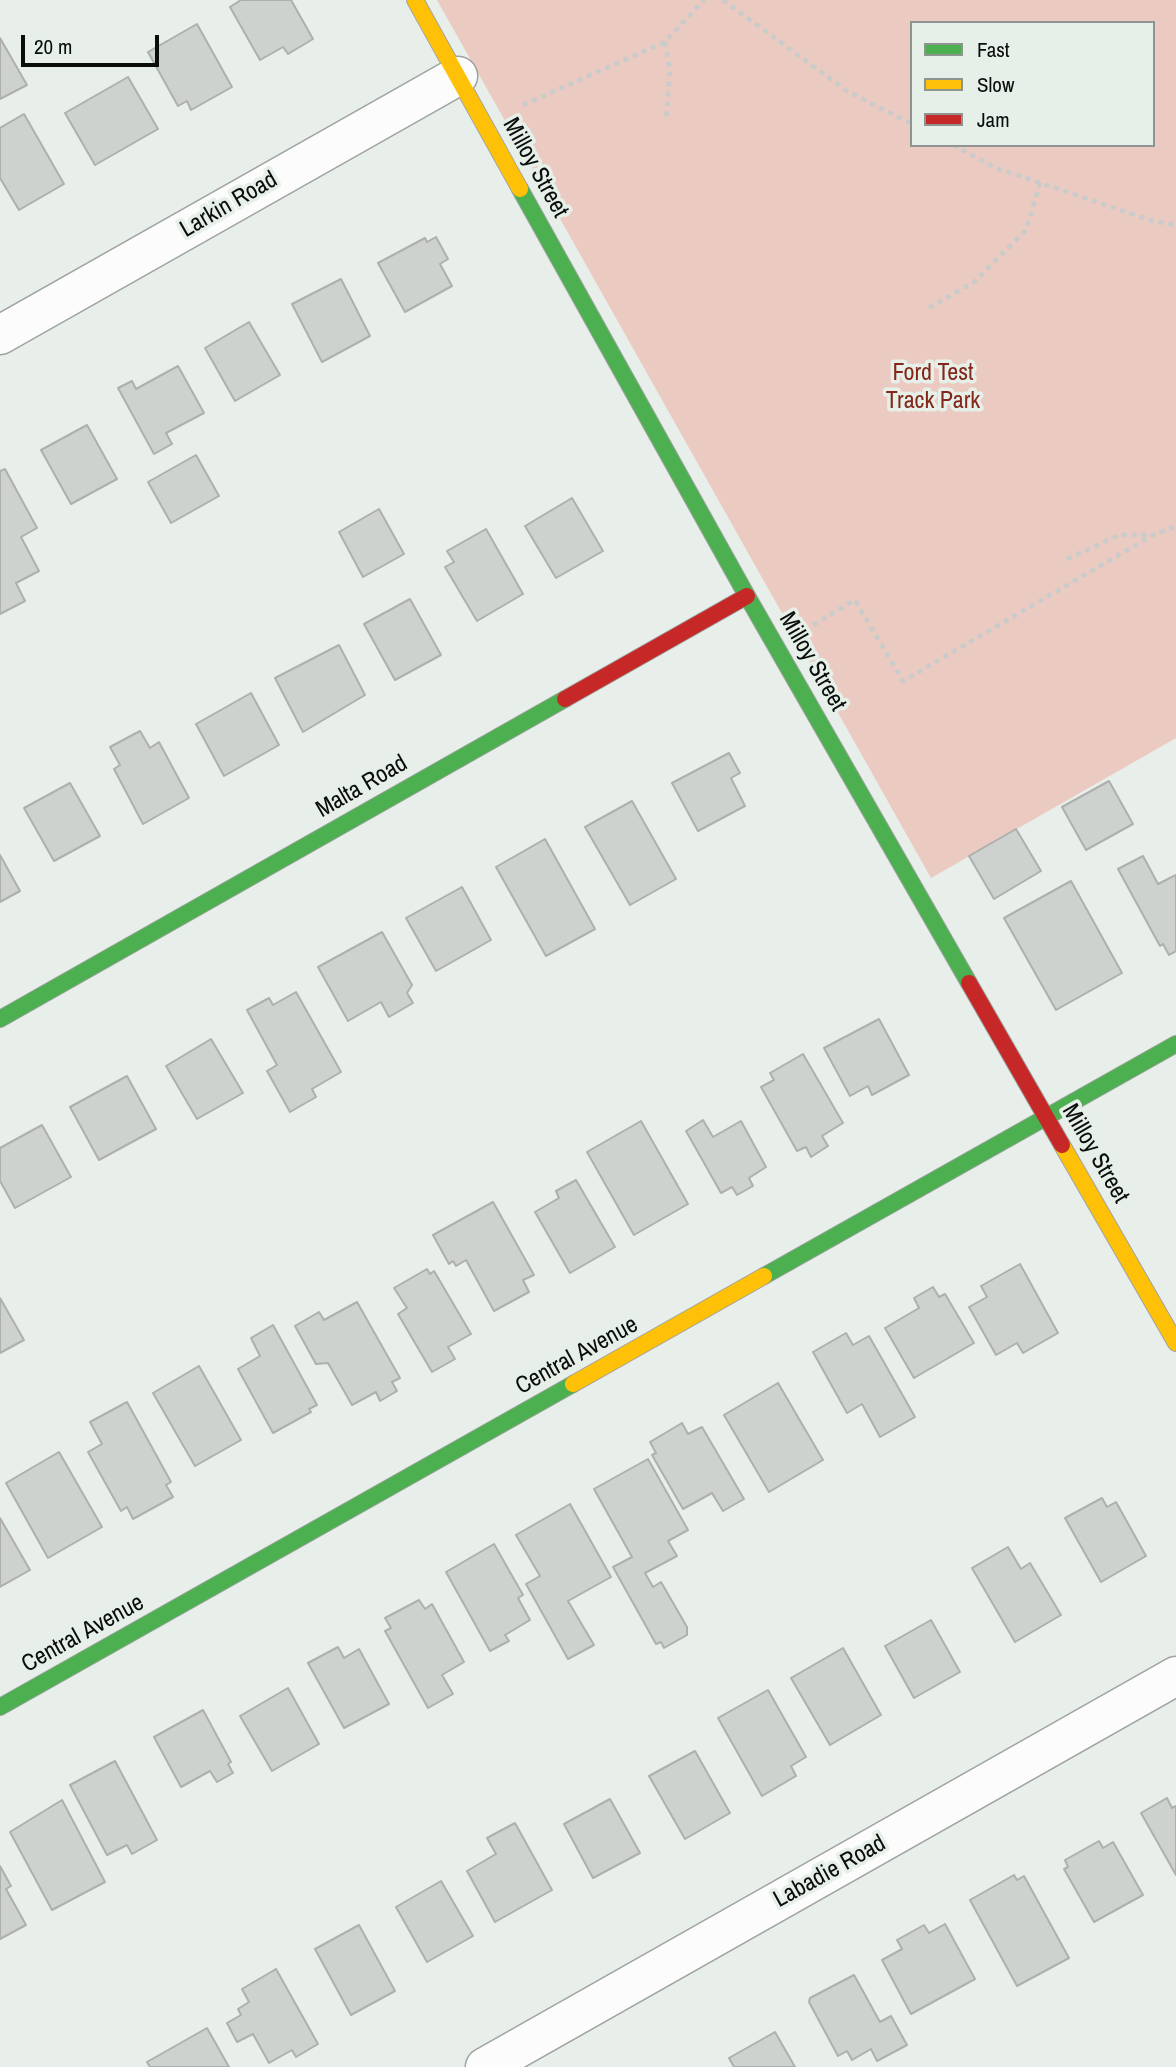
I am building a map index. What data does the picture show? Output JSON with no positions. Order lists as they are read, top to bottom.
{
  "streets": {
    "street": [
      "Milloy Street",
      "Larkin Road",
      "Malta Road",
      "Central Avenue",
      "Labadie Road"
    ]
  },
  "crossings": [
    ["Milloy Street", "Larkin Road"],
    ["Milloy Street", "Malta Road"],
    ["Milloy Street", "Central Avenue"]
  ],
  "parks": ["Ford Test Track Park"],
  "legend": ["Fast", "Slow", "Jam"],
  "scale_bar": "20 m"
}
